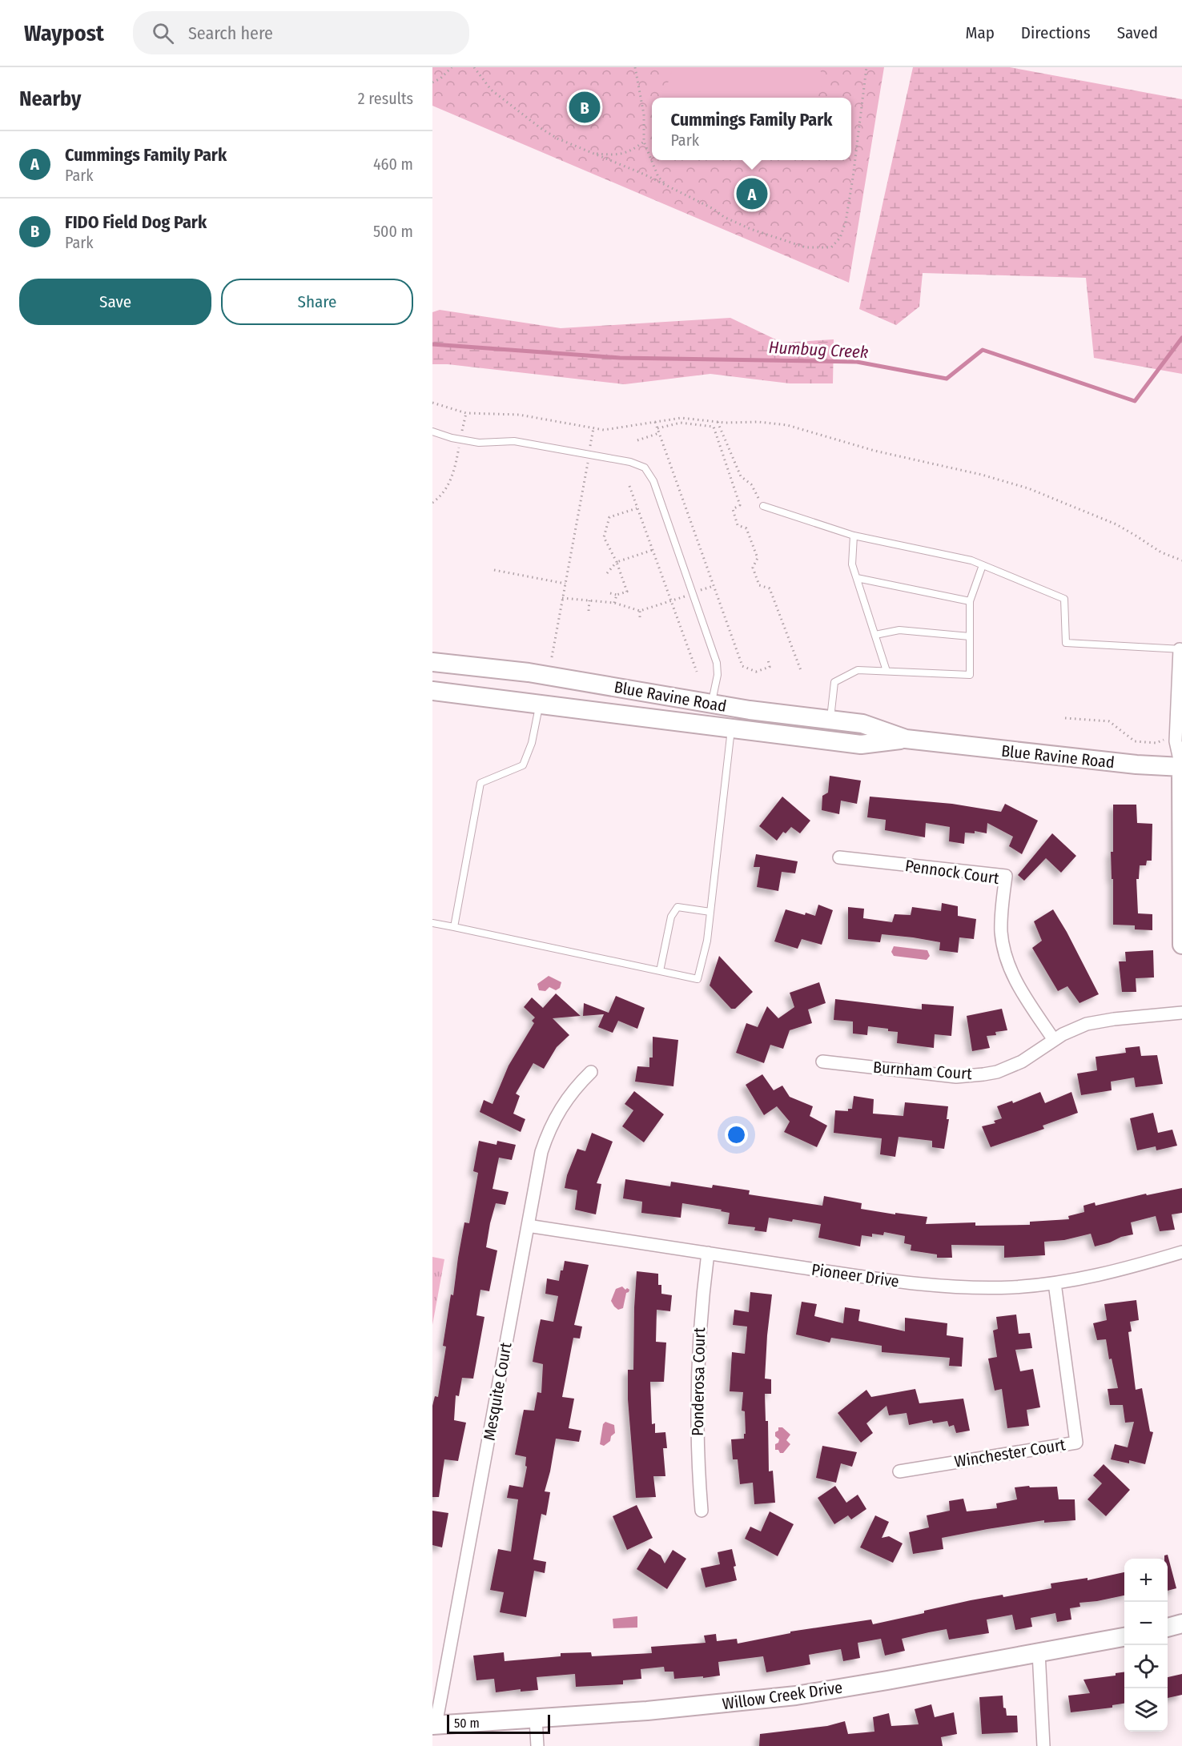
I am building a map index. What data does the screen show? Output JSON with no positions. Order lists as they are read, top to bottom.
{
  "streets": {
    "main road": ["Blue Ravine Road", "Willow Creek Drive"],
    "street": [
      "Pennock Court",
      "Burnham Court",
      "Pioneer Drive",
      "Ponderosa Court",
      "Mesquite Court",
      "Winchester Court"
    ]
  },
  "crossings": [
    ["Pennock Court", "Burnham Court"],
    ["Pioneer Drive", "Ponderosa Court"],
    ["Pioneer Drive", "Mesquite Court"],
    ["Pioneer Drive", "Winchester Court"],
    ["Mesquite Court", "Willow Creek Drive"]
  ],
  "water": ["Humbug Creek"],
  "scale_bar": "50 m",
  "page": {
    "header": "Waypost",
    "search": "Search here",
    "nav": ["Map", "Directions", "Saved"],
    "heading": ["Nearby", "2 results"],
    "pins": ["B", "A"],
    "popup": ["Cummings Family Park", "Park"],
    "list": [
      {
        "mark": "A",
        "name": "Cummings Family Park",
        "note": "Park",
        "value": "460 m"
      },
      {
        "mark": "B",
        "name": "FIDO Field Dog Park",
        "note": "Park",
        "value": "500 m"
      }
    ],
    "buttons": ["Save", "Share"],
    "map_buttons": ["+", "−"],
    "scale": "50 m"
  }
}
